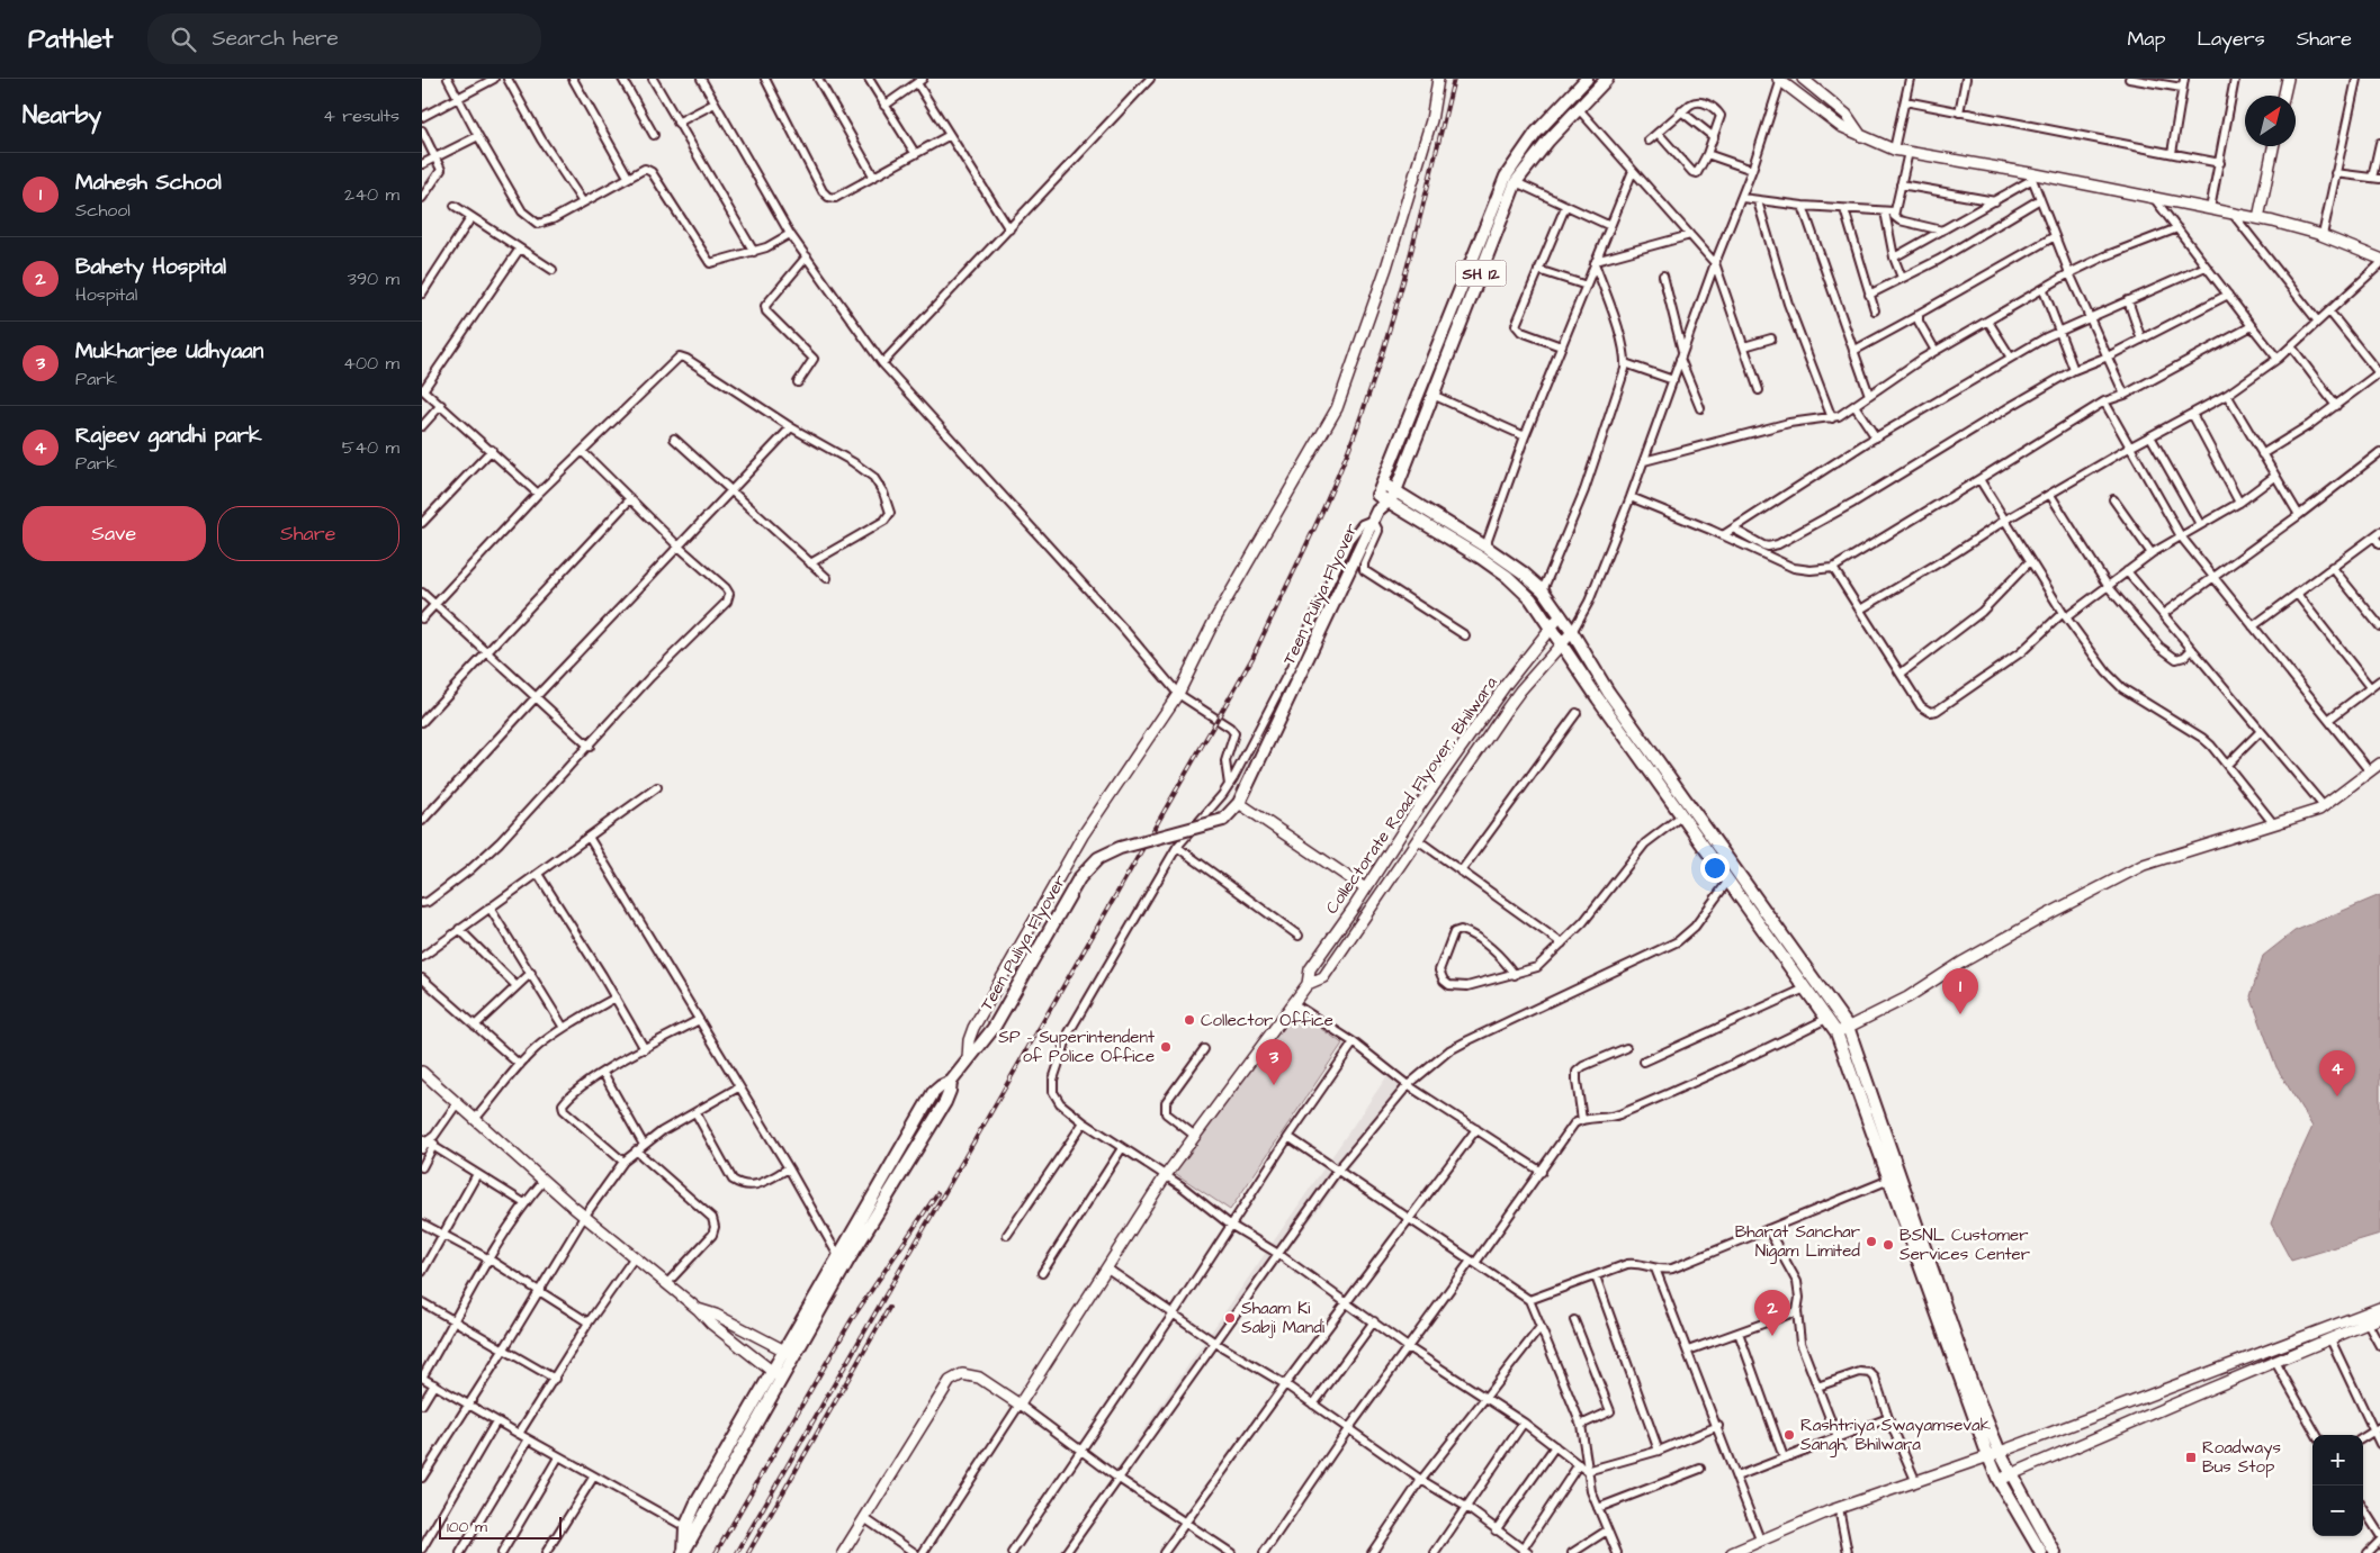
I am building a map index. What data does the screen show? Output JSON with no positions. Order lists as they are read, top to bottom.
{
  "streets": {
    "main road": ["SH 12", "Teen Puliya Flyover"],
    "street": ["Collectorate Road Flyover, Bhilwara"]
  },
  "places": {
    "other": [
      "Collector Office",
      "SP - Superintendent of Police Office",
      "Bharat Sanchar Nigam Limited",
      "BSNL Customer Services Center",
      "Shaam Ki Sabji Mandi",
      "Rashtriya Swayamsevak Sangh, Bhilwara"
    ],
    "transit": ["Roadways Bus Stop"]
  },
  "scale_bar": "100 m",
  "north": "top right",
  "page": {
    "header": "Pathlet",
    "search": "Search here",
    "nav": ["Map", "Layers", "Share"],
    "heading": ["Nearby", "4 results"],
    "list": [
      {
        "mark": "1",
        "name": "Mahesh School",
        "note": "School",
        "value": "240 m"
      },
      {
        "mark": "2",
        "name": "Bahety Hospital",
        "note": "Hospital",
        "value": "390 m"
      },
      {
        "mark": "3",
        "name": "Mukharjee Udhyaan",
        "note": "Park",
        "value": "400 m"
      },
      {
        "mark": "4",
        "name": "Rajeev gandhi park",
        "note": "Park",
        "value": "540 m"
      }
    ],
    "buttons": ["Save", "Share"],
    "pins": [
      "1",
      "3",
      "4",
      "2"
    ],
    "map_buttons": ["+", "−"],
    "scale": "100 m"
  }
}
